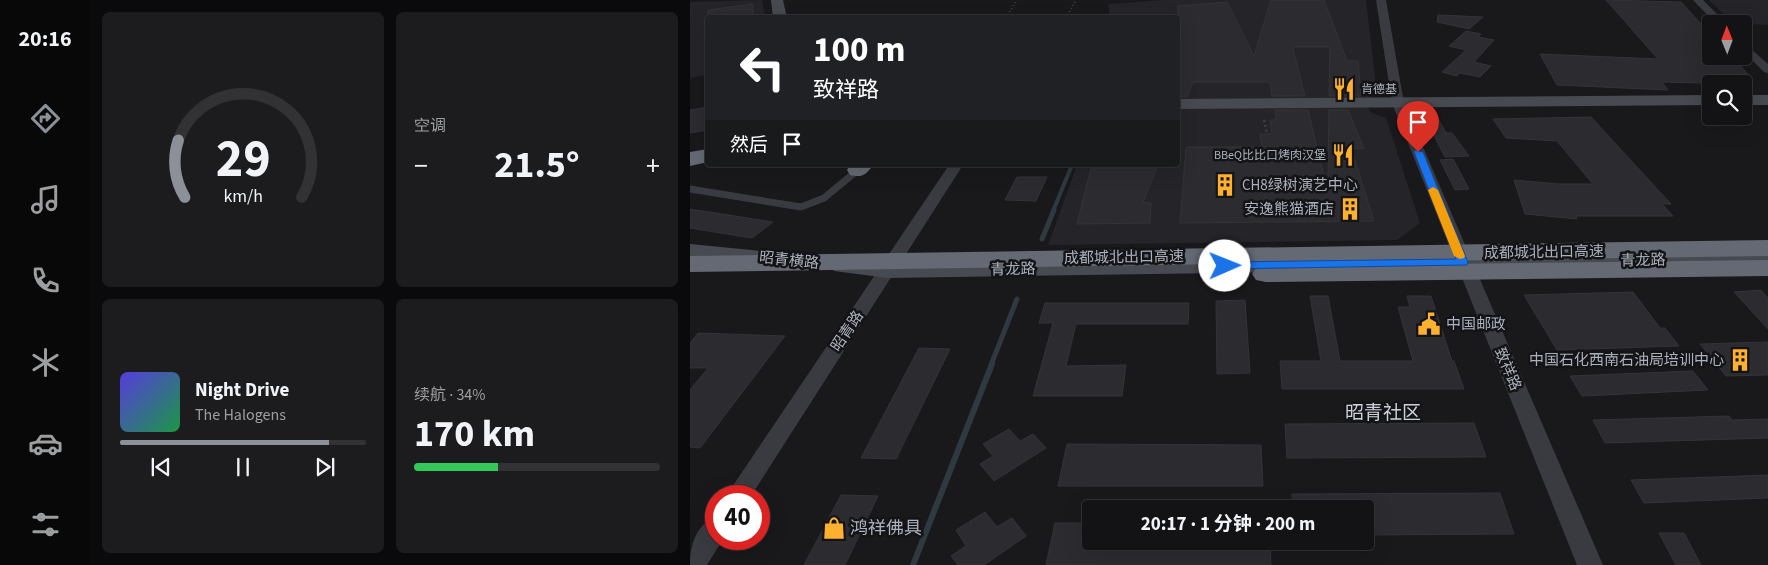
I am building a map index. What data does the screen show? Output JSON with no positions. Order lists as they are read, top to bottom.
{
  "streets": {
    "highway": ["成都城北出口高速"],
    "street": [
      "昭青横路",
      "青龙路",
      "昭青路",
      "致祥路"
    ]
  },
  "crossings": [
    ["成都城北出口高速", "昭青横路"],
    ["昭青横路", "青龙路"],
    ["昭青横路", "昭青路"],
    ["青龙路", "昭青路"],
    ["青龙路", "致祥路"]
  ],
  "districts": ["昭青社区"],
  "places": {
    "restaurant": ["肯德基", "BBeQ比比口烤肉汉堡"],
    "building": ["CH8绿树演艺中心", "安逸熊猫酒店", "中国石化西南石油局培训中心"],
    "public building": ["中国邮政"],
    "shop": ["鸿祥佛具"]
  },
  "north": "top",
  "page": {
    "tabs": "20:16",
    "tile": [
      "空调",
      ["续航 · 34%", "170 km"]
    ],
    "turn": ["100 m", "致祥路"],
    "then": "然后",
    "heat": ["−", "21.5°", "+"],
    "song": ["Night Drive", "The Halogens"],
    "limit": "40",
    "trip": "20:17 · 1 分钟 · 200 m",
    "gauge": ["29", "km/h"]
  }
}
